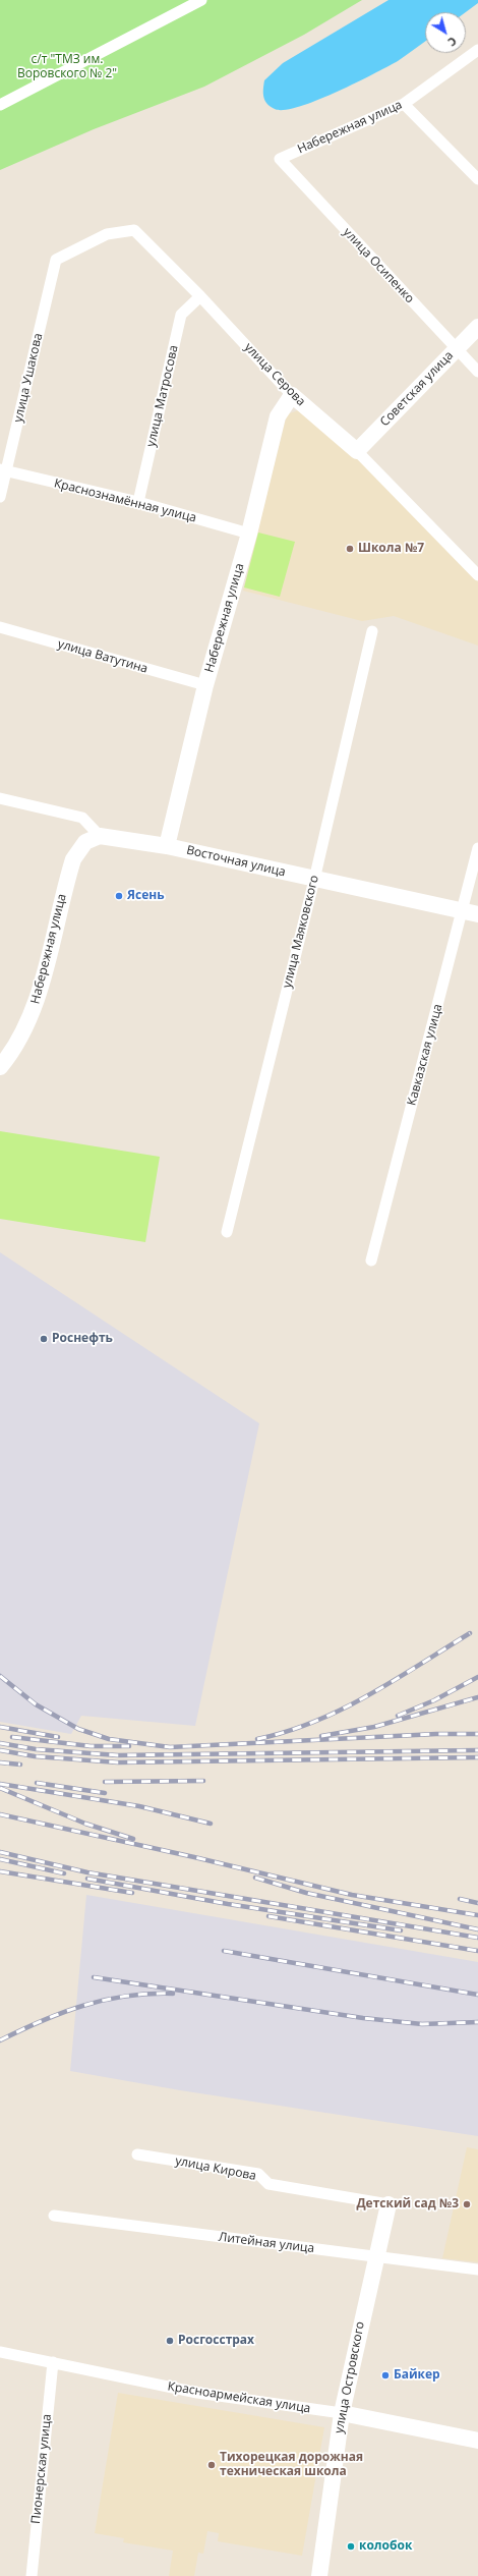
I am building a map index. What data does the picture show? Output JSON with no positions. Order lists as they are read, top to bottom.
{
  "streets": {
    "street": [
      "Набережная улица",
      "улица Осипенко",
      "улица Серова",
      "улица Ушакова",
      "Советская улица",
      "улица Матросова",
      "Краснознамённая улица",
      "улица Ватутина",
      "Восточная улица",
      "улица Маяковского",
      "Кавказская улица",
      "улица Кирова",
      "Литейная улица",
      "улица Островского",
      "Красноармейская улица",
      "Пионерская улица"
    ]
  },
  "crossings": [
    ["Набережная улица", "улица Осипенко"],
    ["Набережная улица", "улица Серова"],
    ["Набережная улица", "Краснознамённая улица"],
    ["Набережная улица", "улица Ватутина"],
    ["Набережная улица", "Восточная улица"],
    ["улица Осипенко", "Советская улица"],
    ["улица Серова", "улица Ушакова"],
    ["улица Серова", "Советская улица"],
    ["улица Серова", "улица Матросова"],
    ["улица Ушакова", "Краснознамённая улица"],
    ["улица Матросова", "Краснознамённая улица"],
    ["Восточная улица", "улица Маяковского"],
    ["Восточная улица", "Кавказская улица"],
    ["улица Кирова", "улица Островского"],
    ["Литейная улица", "улица Островского"],
    ["улица Островского", "Красноармейская улица"],
    ["Красноармейская улица", "Пионерская улица"]
  ],
  "parks": ["с/т \"ТМЗ им. Воровского № 2\""],
  "places": [
    "Школа №7",
    "Ясень",
    "Роснефть",
    "Детский сад №3",
    "Росгосстрах",
    "Байкер",
    "Тихорецкая дорожная техническая школа",
    "колобок"
  ],
  "north": "bottom right"
}
